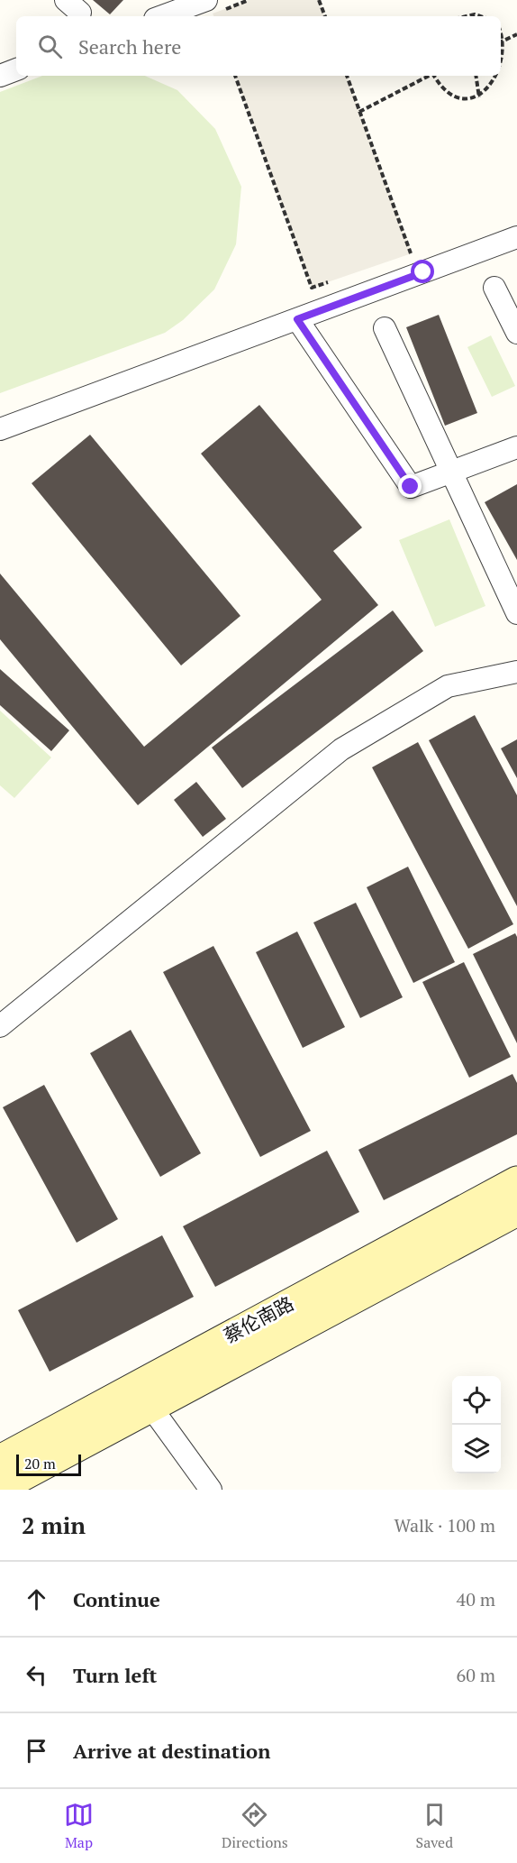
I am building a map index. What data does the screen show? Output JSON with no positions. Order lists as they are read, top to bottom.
{
  "streets": {
    "main road": ["蔡伦南路"]
  },
  "scale_bar": "20 m",
  "page": {
    "search": "Search here",
    "scale": "20 m",
    "heading": ["2 min", "Walk · 100 m"],
    "list": [
      ["Continue", "40 m"],
      ["Turn left", "60 m"],
      "Arrive at destination"
    ],
    "nav": ["Map", "Directions", "Saved"]
  }
}
